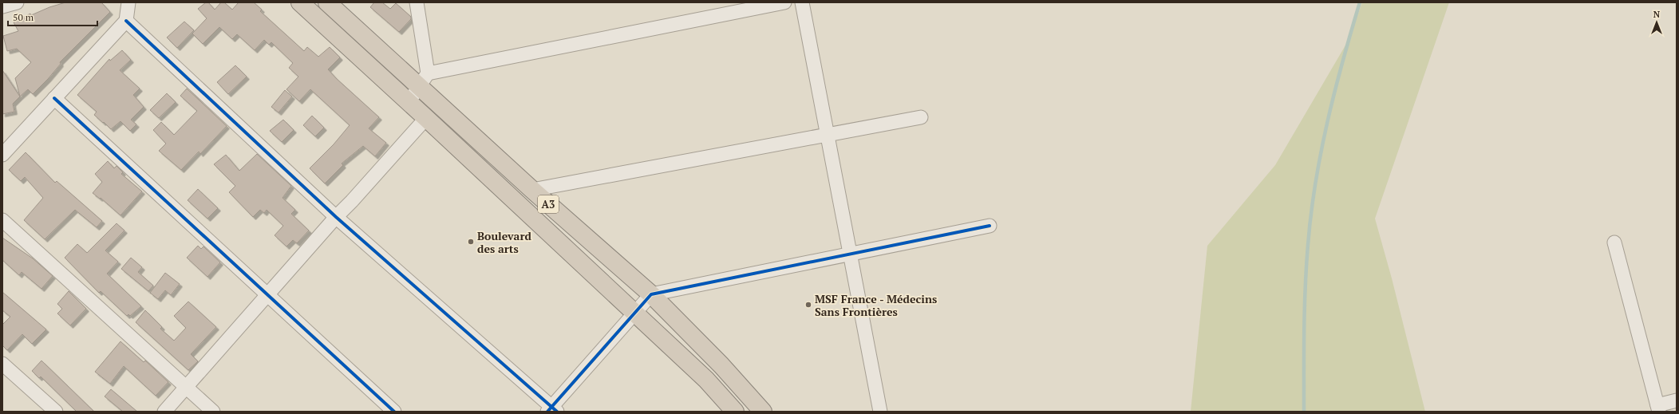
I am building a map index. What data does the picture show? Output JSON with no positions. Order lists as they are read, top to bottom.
{
  "streets": {
    "highway": ["A3"]
  },
  "places": ["Boulevard des arts", "MSF France - Médecins Sans Frontières"],
  "scale_bar": "50 m",
  "north": "top"
}
